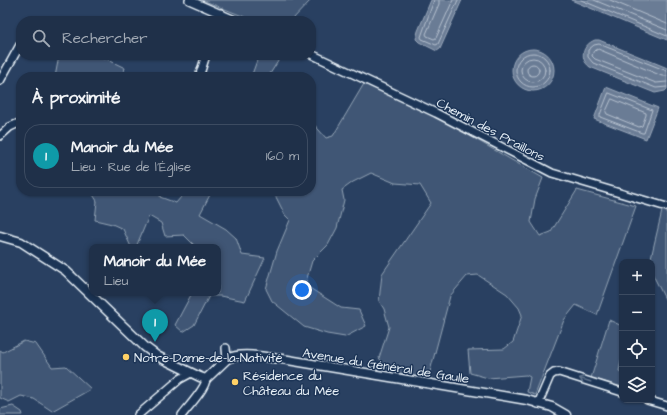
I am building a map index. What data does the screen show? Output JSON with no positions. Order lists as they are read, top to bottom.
{
  "streets": {
    "street": ["Chemin des Praillons", "Avenue du Général de Gaulle"]
  },
  "places": ["Notre-Dame-de-la-Nativité", "Résidence du Château du Mée"],
  "page": {
    "search": "Rechercher",
    "heading": "À proximité",
    "list": [
      {
        "mark": "1",
        "name": "Manoir du Mée",
        "note": "Lieu · Rue de l'Église",
        "value": "160 m"
      }
    ],
    "popup": ["Manoir du Mée", "Lieu"],
    "map_buttons": ["+", "−"],
    "pins": "1"
  }
}
